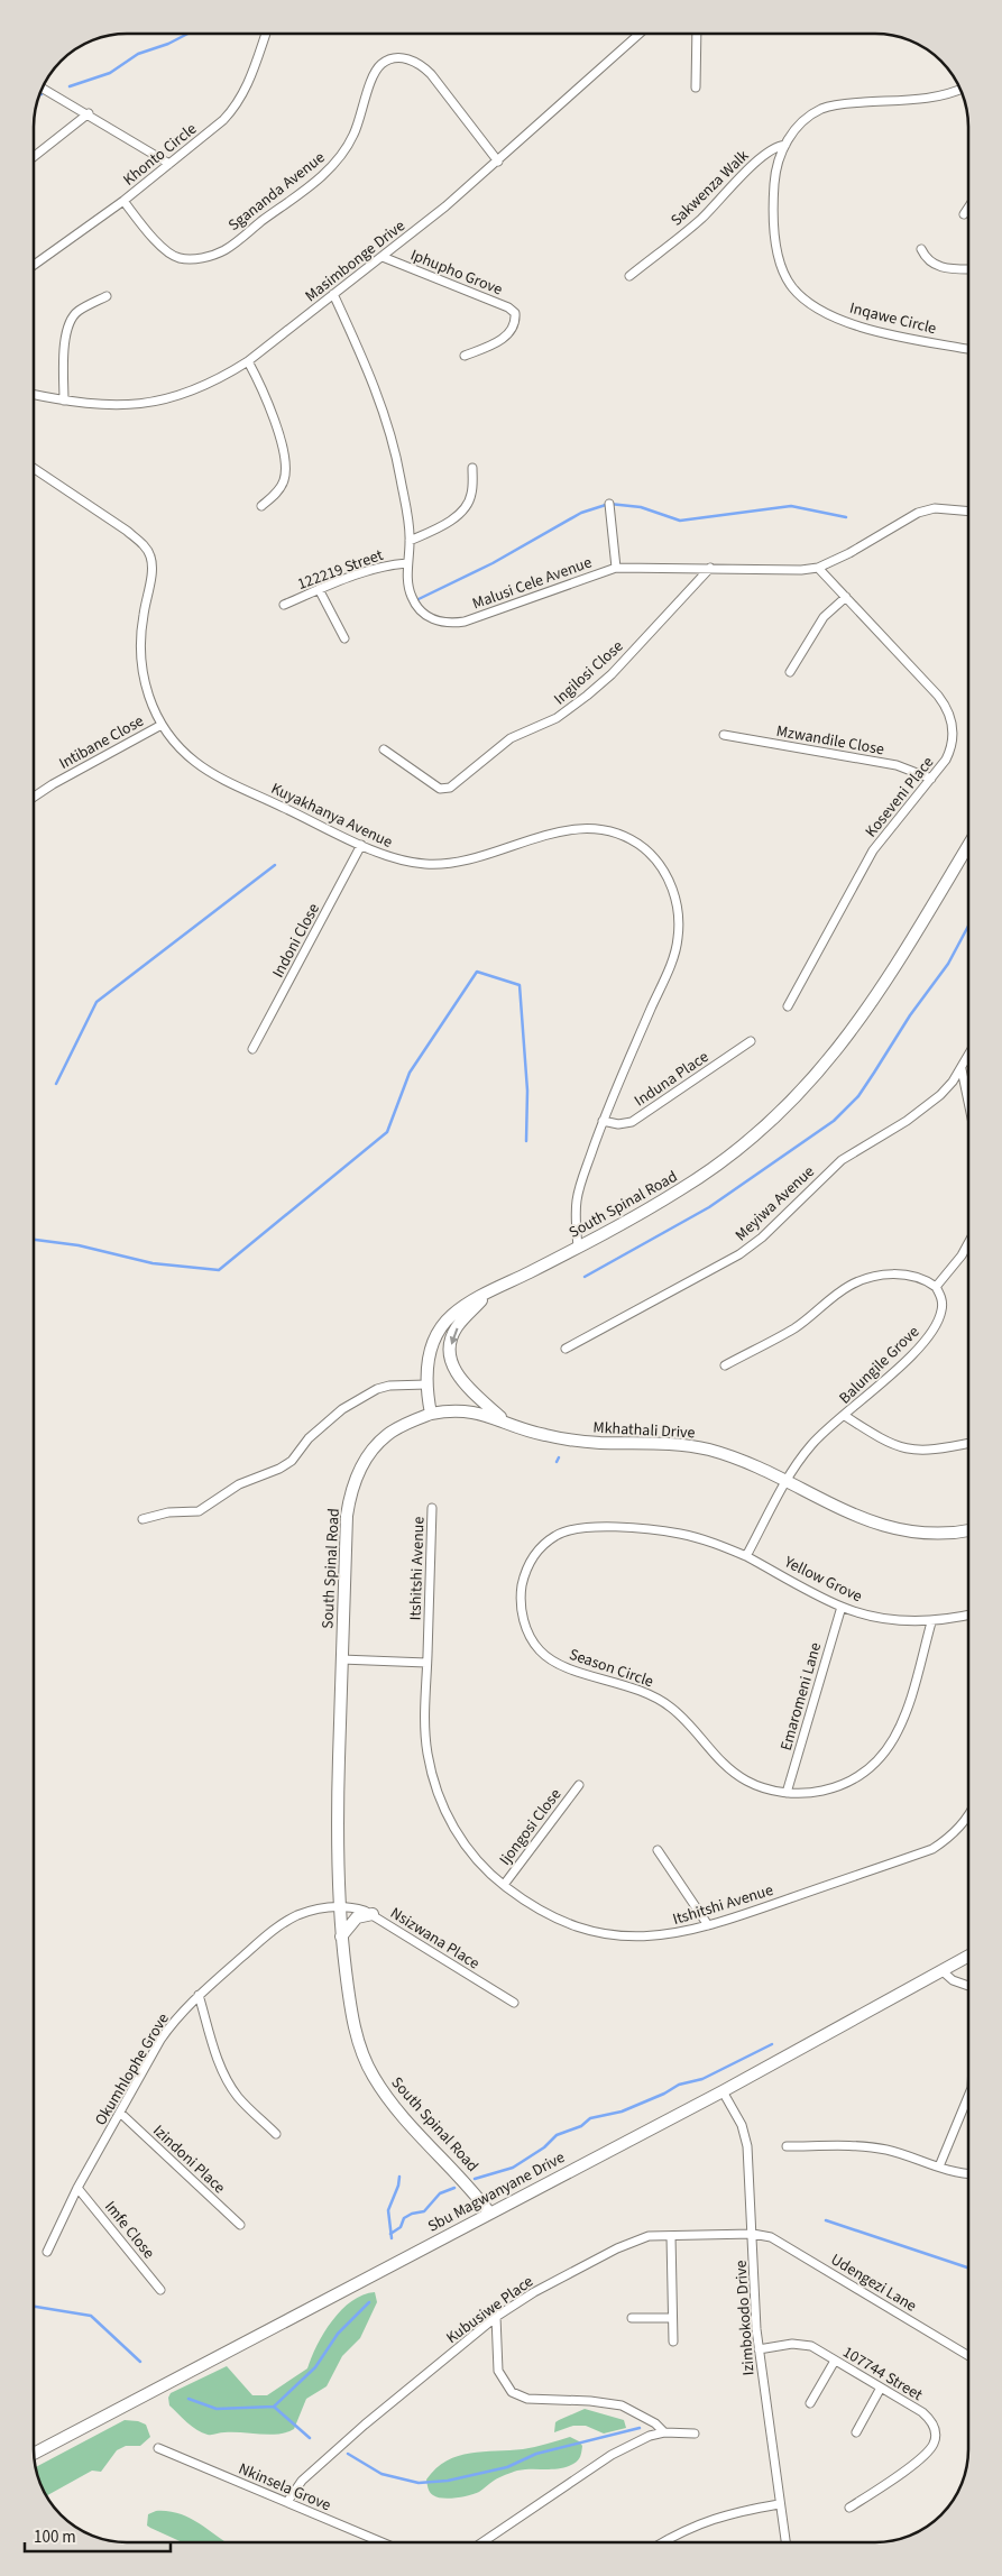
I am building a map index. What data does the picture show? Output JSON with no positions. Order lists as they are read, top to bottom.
{
  "streets": {
    "street": [
      "Khonto Circle",
      "Sakwenza Walk",
      "Sgananda Avenue",
      "Masimbonge Drive",
      "Iphupho Grove",
      "Inqawe Circle",
      "122219 Street",
      "Malusi Cele Avenue",
      "Ingilosi Close",
      "Mzwandile Close",
      "Intibane Close",
      "Koseveni Place",
      "Kuyakhanya Avenue",
      "Indoni Close",
      "Induna Place",
      "Meyiwa Avenue",
      "South Spinal Road",
      "Balungile Grove",
      "Mkhathali Drive",
      "Itshitshi Avenue",
      "Yellow Grove",
      "Season Circle",
      "Emaromeni Lane",
      "Ijongosi Close",
      "Nsizwana Place",
      "Okumhlophe Grove",
      "Izindoni Place",
      "Sbu Magwanyane Drive",
      "Imfe Close",
      "Udengezi Lane",
      "Kubusiwe Place",
      "Izimbokodo Drive",
      "107744 Street",
      "Nkinsela Grove"
    ]
  },
  "crossings": [
    ["Khonto Circle", "Sgananda Avenue"],
    ["Sakwenza Walk", "Inqawe Circle"],
    ["Sgananda Avenue", "Masimbonge Drive"],
    ["Masimbonge Drive", "Iphupho Grove"],
    ["Masimbonge Drive", "Malusi Cele Avenue"],
    ["122219 Street", "Malusi Cele Avenue"],
    ["Malusi Cele Avenue", "Ingilosi Close"],
    ["Malusi Cele Avenue", "Koseveni Place"],
    ["Mzwandile Close", "Koseveni Place"],
    ["Intibane Close", "Kuyakhanya Avenue"],
    ["Kuyakhanya Avenue", "Indoni Close"],
    ["Kuyakhanya Avenue", "Induna Place"],
    ["Kuyakhanya Avenue", "South Spinal Road"],
    ["South Spinal Road", "Mkhathali Drive"],
    ["South Spinal Road", "Nsizwana Place"],
    ["South Spinal Road", "Okumhlophe Grove"],
    ["South Spinal Road", "Sbu Magwanyane Drive"],
    ["Balungile Grove", "Mkhathali Drive"],
    ["Itshitshi Avenue", "Ijongosi Close"],
    ["Yellow Grove", "Season Circle"],
    ["Yellow Grove", "Emaromeni Lane"],
    ["Season Circle", "Emaromeni Lane"],
    ["Nsizwana Place", "Okumhlophe Grove"],
    ["Okumhlophe Grove", "Izindoni Place"],
    ["Okumhlophe Grove", "Imfe Close"],
    ["Sbu Magwanyane Drive", "Izimbokodo Drive"],
    ["Udengezi Lane", "Kubusiwe Place"],
    ["Udengezi Lane", "Izimbokodo Drive"],
    ["Kubusiwe Place", "Izimbokodo Drive"],
    ["Kubusiwe Place", "Nkinsela Grove"],
    ["Izimbokodo Drive", "107744 Street"]
  ],
  "scale_bar": "100 m"
}
